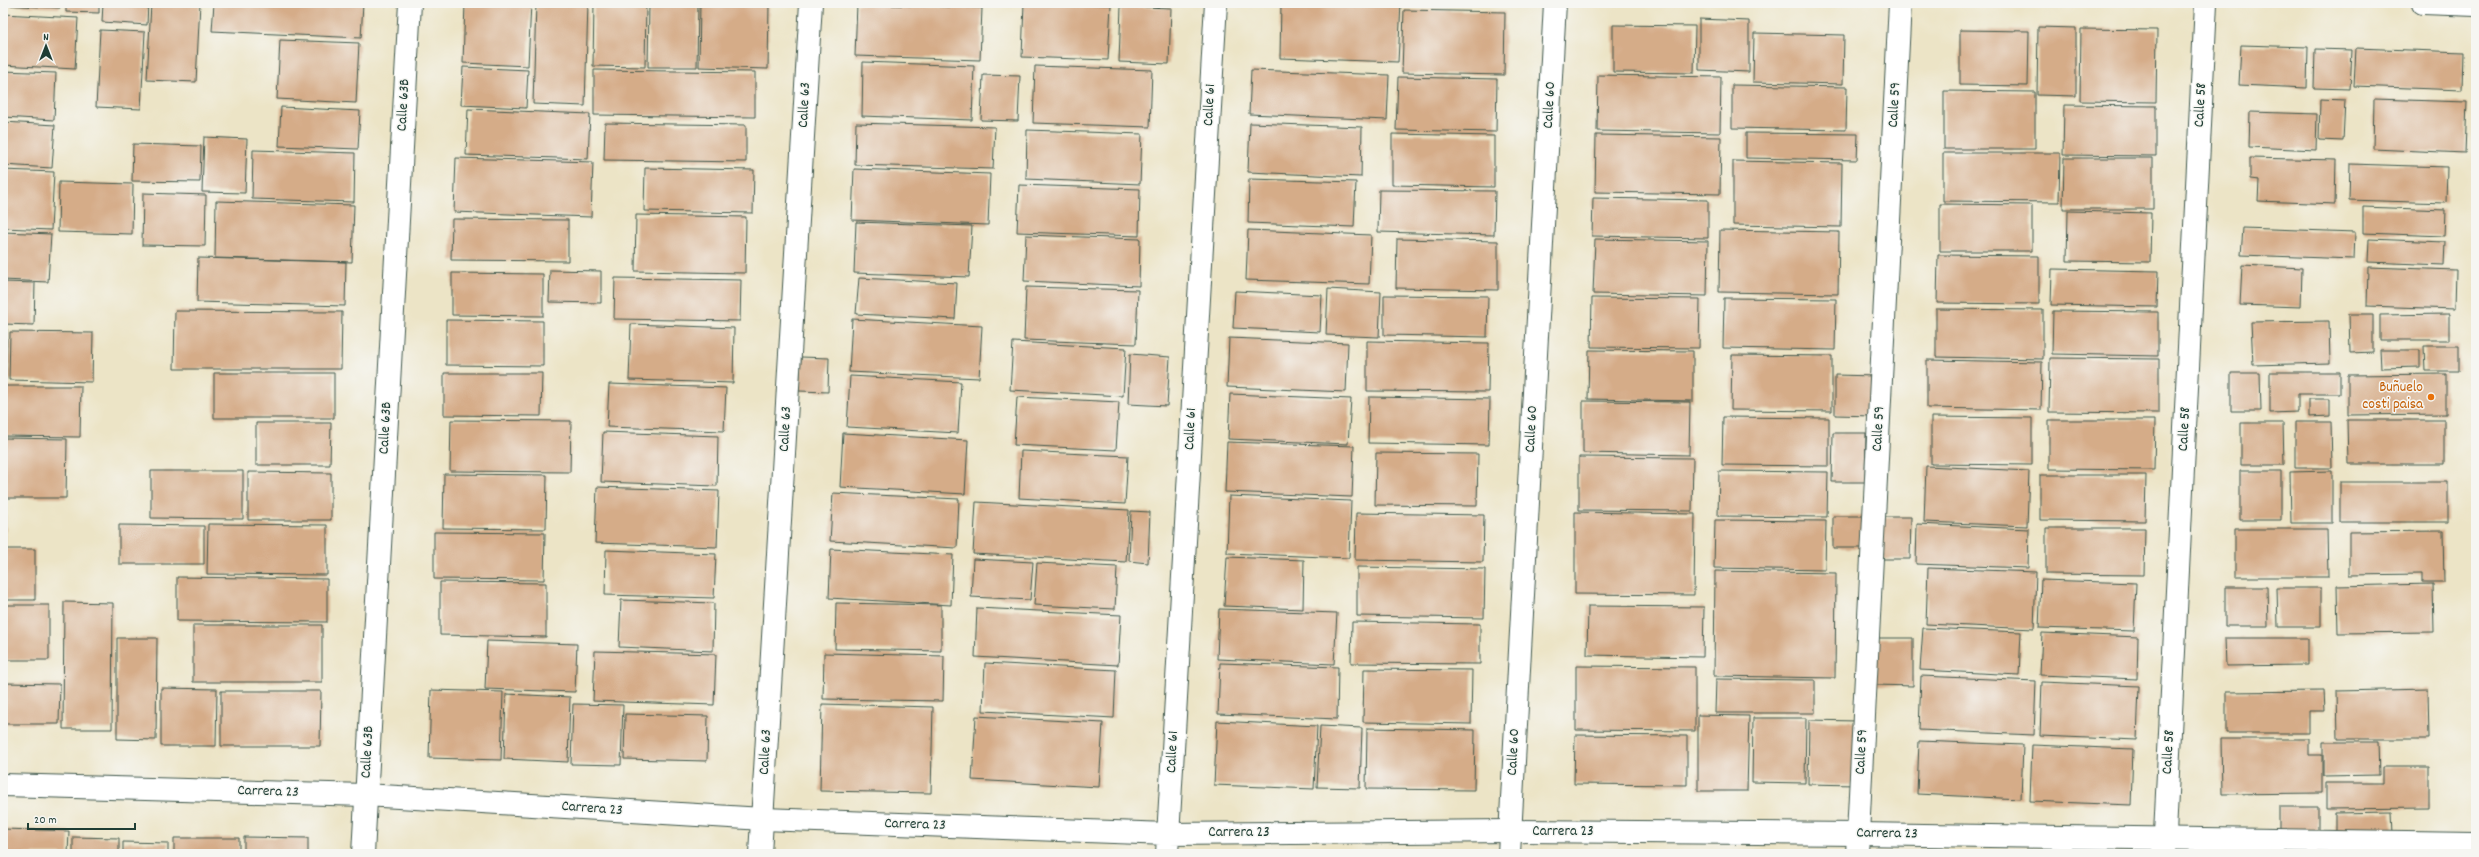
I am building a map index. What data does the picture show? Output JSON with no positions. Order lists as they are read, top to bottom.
{
  "streets": {
    "street": [
      "Calle 63B",
      "Calle 63",
      "Calle 61",
      "Calle 60",
      "Calle 59",
      "Calle 58",
      "Carrera 23"
    ]
  },
  "crossings": [
    ["Calle 63B", "Carrera 23"],
    ["Calle 63", "Carrera 23"],
    ["Calle 61", "Carrera 23"],
    ["Calle 60", "Carrera 23"],
    ["Calle 59", "Carrera 23"],
    ["Calle 58", "Carrera 23"]
  ],
  "places": ["Buñuelo costi paisa"],
  "scale_bar": "20 m",
  "north": "top"
}
